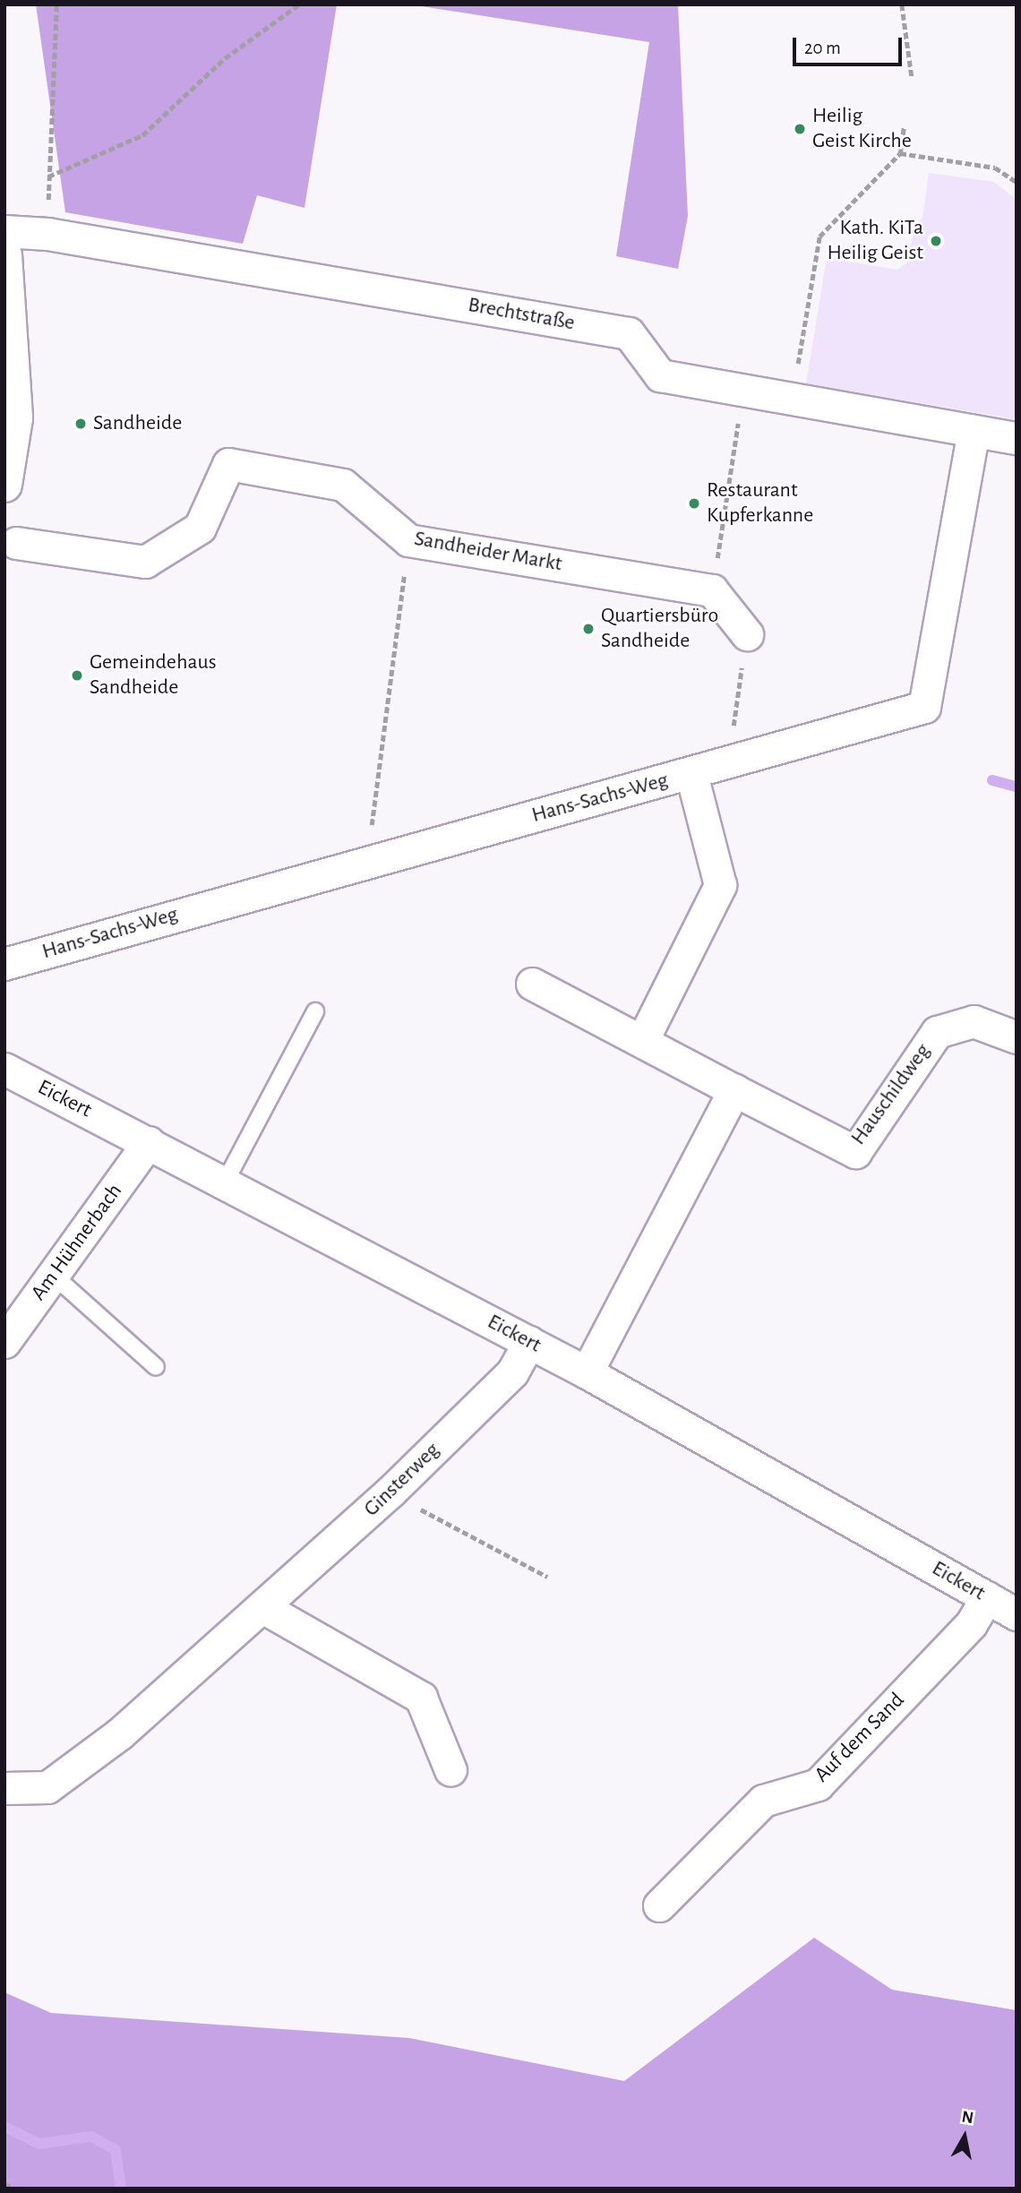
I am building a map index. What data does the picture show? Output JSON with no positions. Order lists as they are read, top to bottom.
{
  "streets": {
    "street": [
      "Brechtstraße",
      "Sandheider Markt",
      "Hans-Sachs-Weg",
      "Hauschildweg",
      "Eickert",
      "Am Hühnerbach",
      "Ginsterweg",
      "Auf dem Sand"
    ]
  },
  "crossings": [
    ["Brechtstraße", "Hans-Sachs-Weg"],
    ["Eickert", "Am Hühnerbach"],
    ["Eickert", "Ginsterweg"],
    ["Eickert", "Auf dem Sand"]
  ],
  "places": [
    "Heilig Geist Kirche",
    "Kath. KiTa Heilig Geist",
    "Sandheide",
    "Restaurant Kupferkanne",
    "Quartiersbüro Sandheide",
    "Gemeindehaus Sandheide"
  ],
  "scale_bar": "20 m",
  "north": "top"
}
